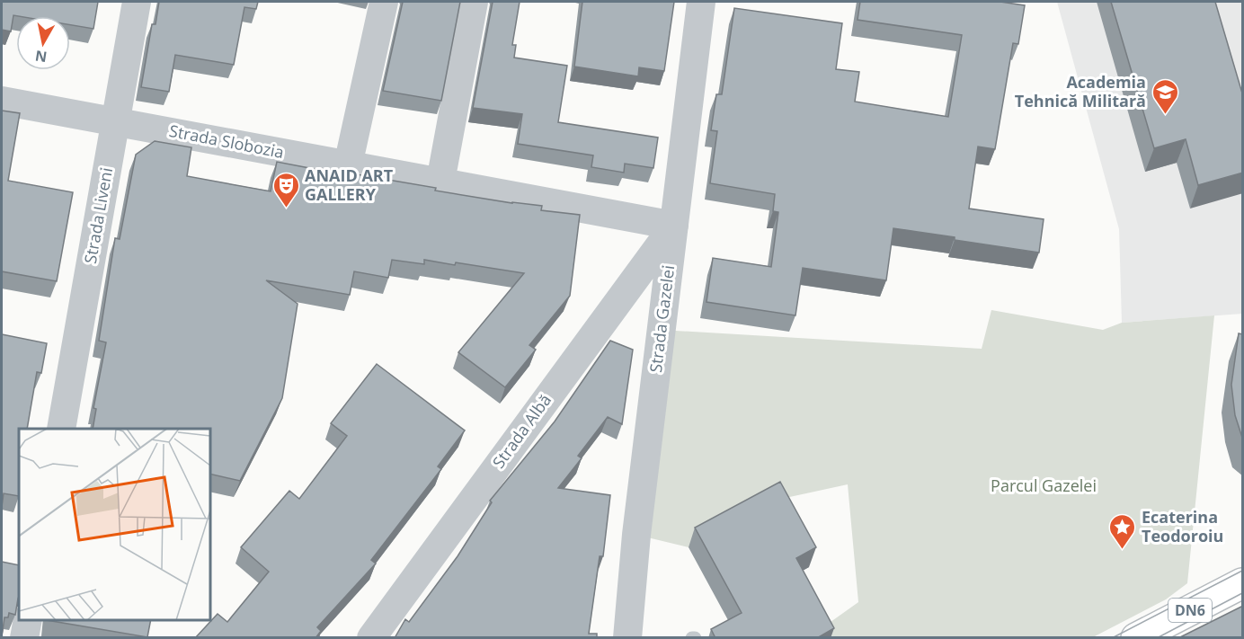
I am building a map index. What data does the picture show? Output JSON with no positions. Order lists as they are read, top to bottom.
{
  "streets": {
    "main road": ["DN6"],
    "street": [
      "Strada Slobozia",
      "Strada Liveni",
      "Strada Gazelei",
      "Strada Albă"
    ]
  },
  "crossings": [
    ["Strada Slobozia", "Strada Liveni"],
    ["Strada Slobozia", "Strada Gazelei"],
    ["Strada Slobozia", "Strada Albă"],
    ["Strada Gazelei", "Strada Albă"]
  ],
  "parks": ["Parcul Gazelei"],
  "places": {
    "school or university": ["Academia Tehnică Militară"],
    "theatre": ["ANAID ART GALLERY"],
    "place": ["Ecaterina Teodoroiu"]
  },
  "north": "bottom"
}
